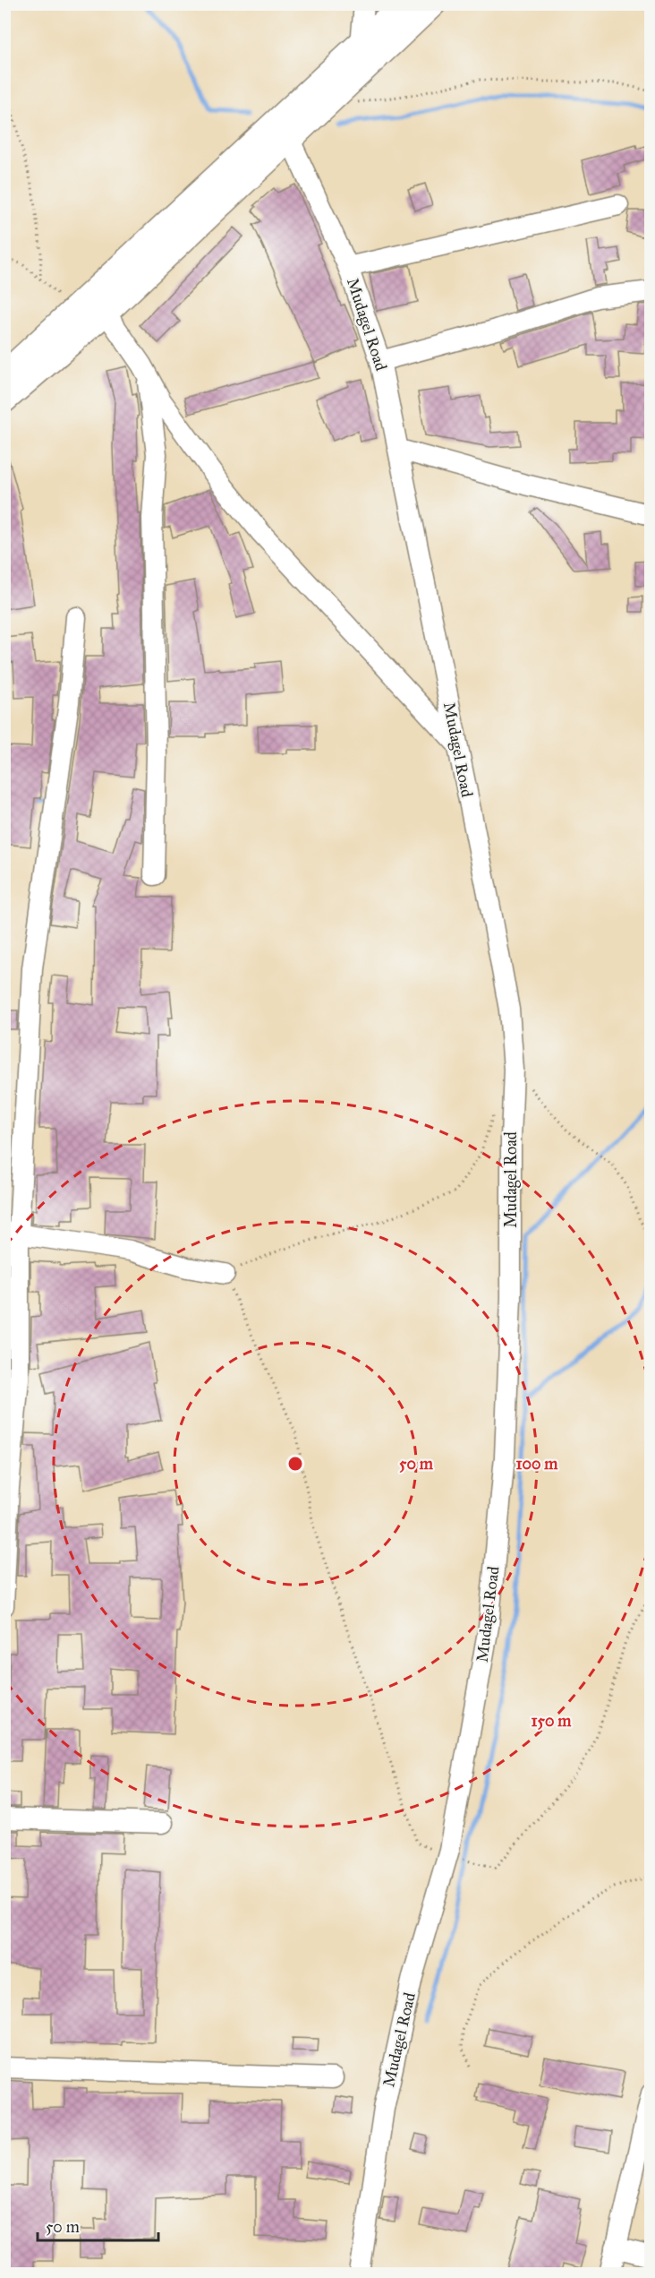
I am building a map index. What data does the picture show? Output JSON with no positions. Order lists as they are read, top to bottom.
{
  "streets": {
    "street": ["Mudagel Road"]
  },
  "scale_bar": "50 m",
  "rings": ["50 m", "100 m", "150 m"]
}
